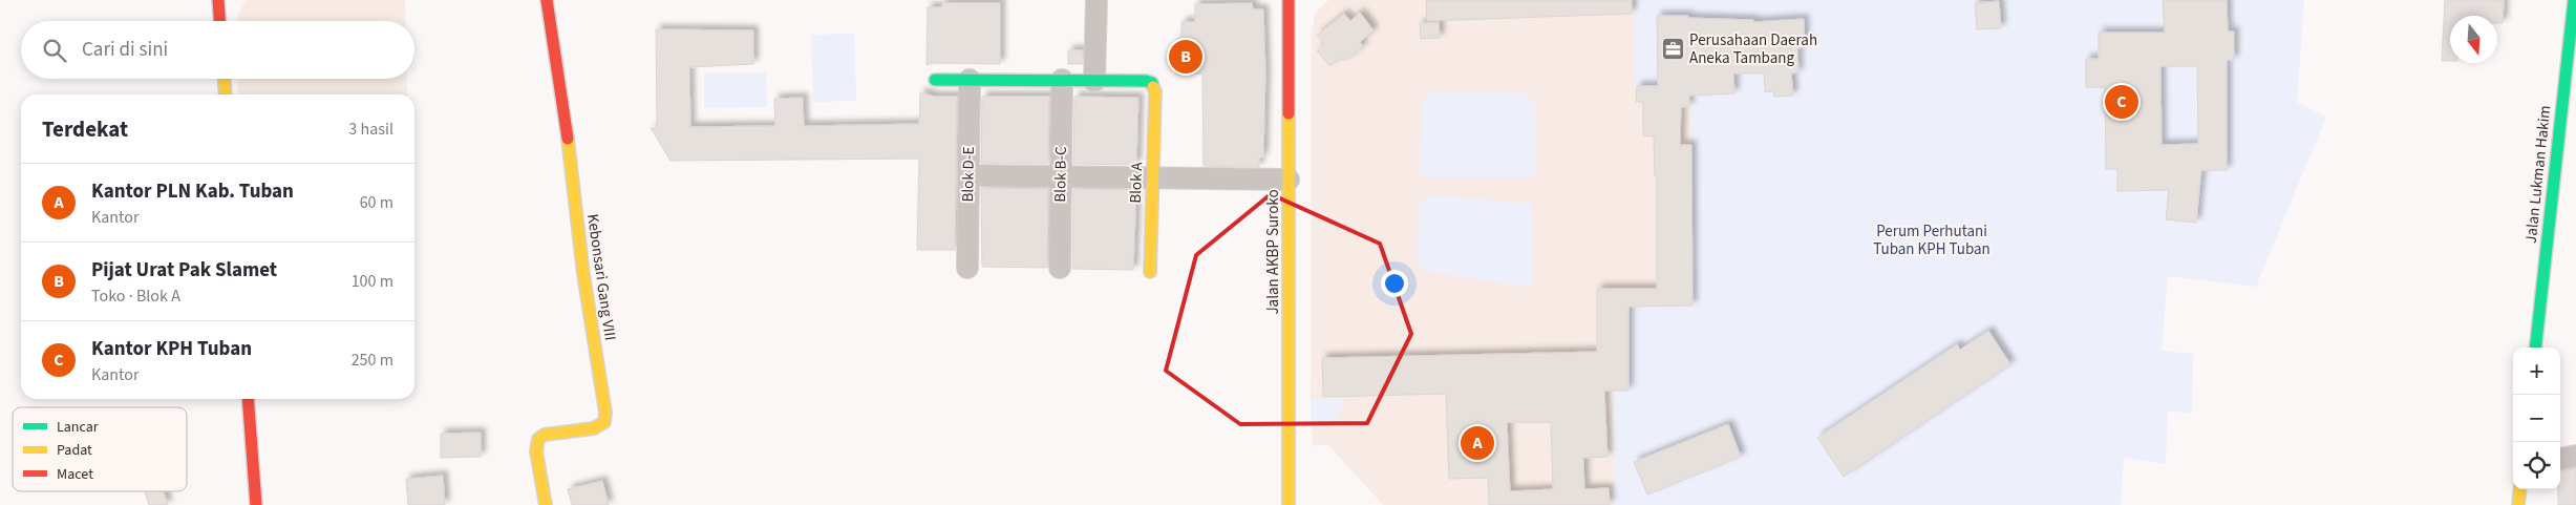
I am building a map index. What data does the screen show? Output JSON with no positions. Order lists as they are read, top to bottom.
{
  "streets": {
    "street": [
      "Blok D-E",
      "Blok B-C",
      "Jalan Lukman Hakim",
      "Blok A",
      "Jalan AKBP Suroko",
      "Kebonsari Gang VIII"
    ]
  },
  "parks": ["Perum Perhutani Tuban KPH Tuban"],
  "places": {
    "office": ["Perusahaan Daerah Aneka Tambang"]
  },
  "legend": ["Lancar", "Padat", "Macet"],
  "north": "bottom",
  "page": {
    "search": "Cari di sini",
    "pins": ["B", "C", "A"],
    "heading": ["Terdekat", "3 hasil"],
    "list": [
      {
        "mark": "A",
        "name": "Kantor PLN Kab. Tuban",
        "note": "Kantor",
        "value": "60 m"
      },
      {
        "mark": "B",
        "name": "Pijat Urat Pak Slamet",
        "note": "Toko · Blok A",
        "value": "100 m"
      },
      {
        "mark": "C",
        "name": "Kantor KPH Tuban",
        "note": "Kantor",
        "value": "250 m"
      }
    ],
    "map_buttons": ["+", "−"]
  }
}
